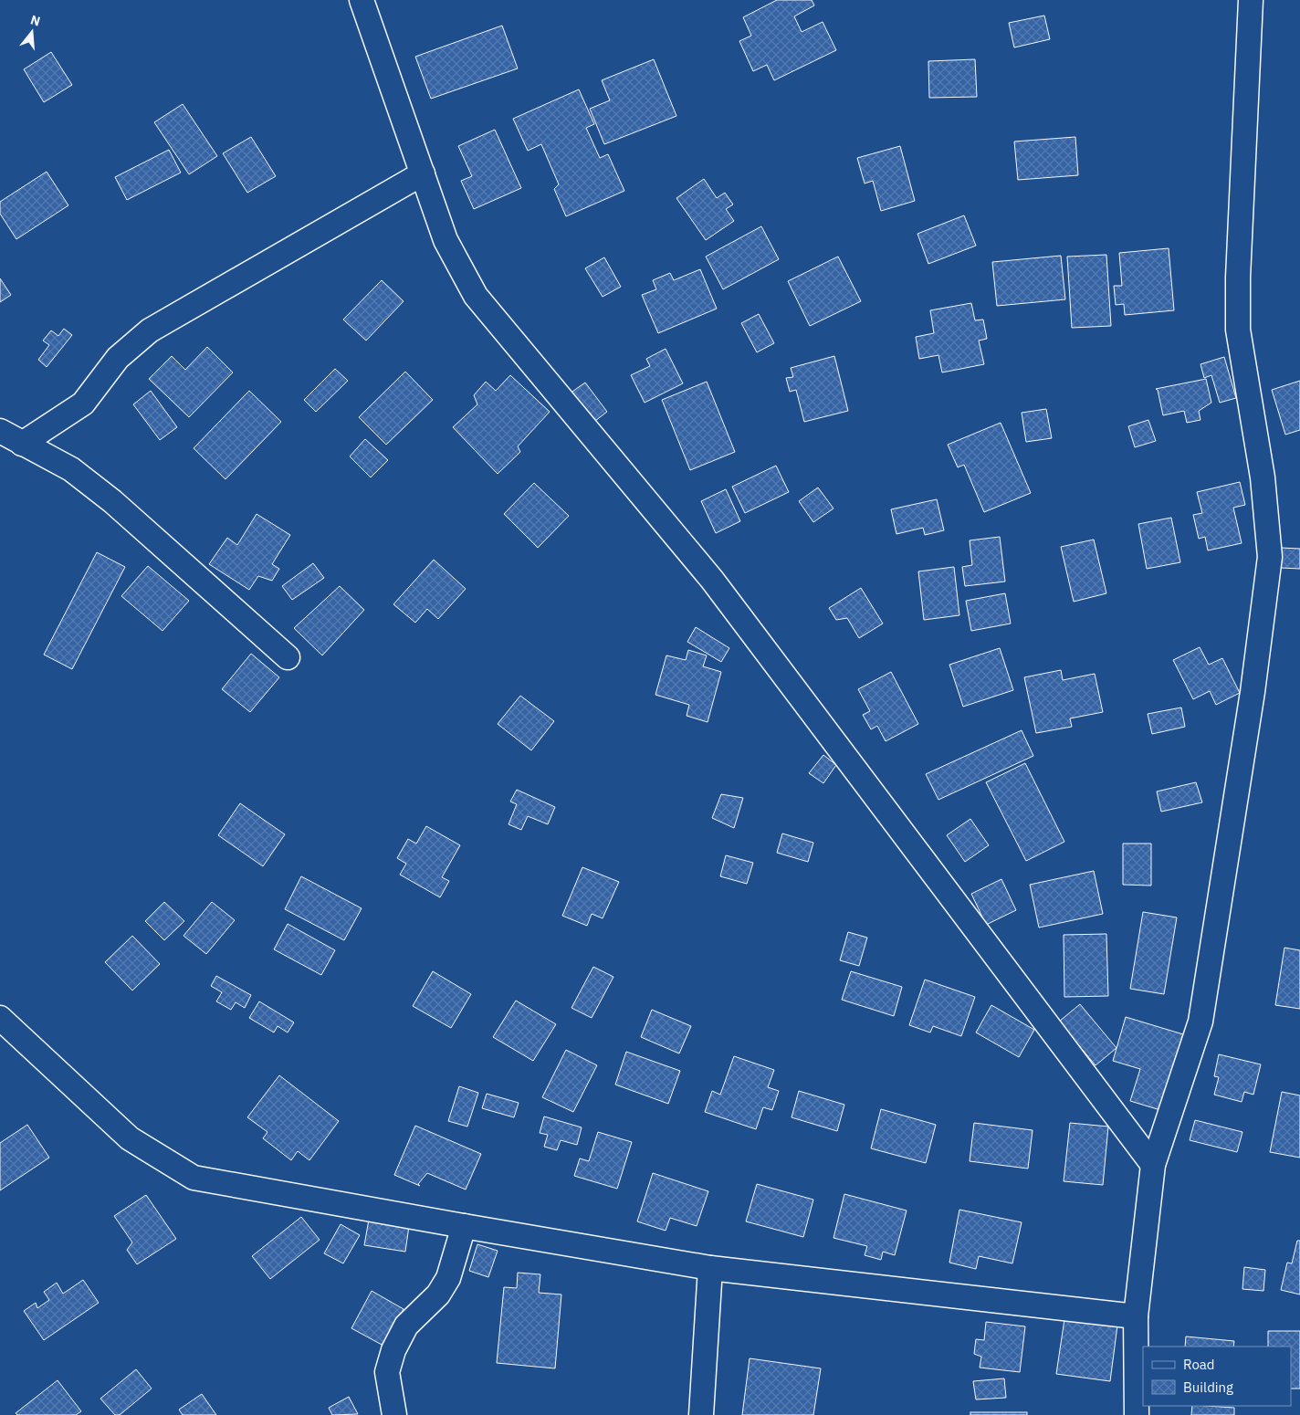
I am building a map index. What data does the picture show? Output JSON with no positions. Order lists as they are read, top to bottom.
{
  "legend": ["Road", "Building"],
  "north": "top"
}
